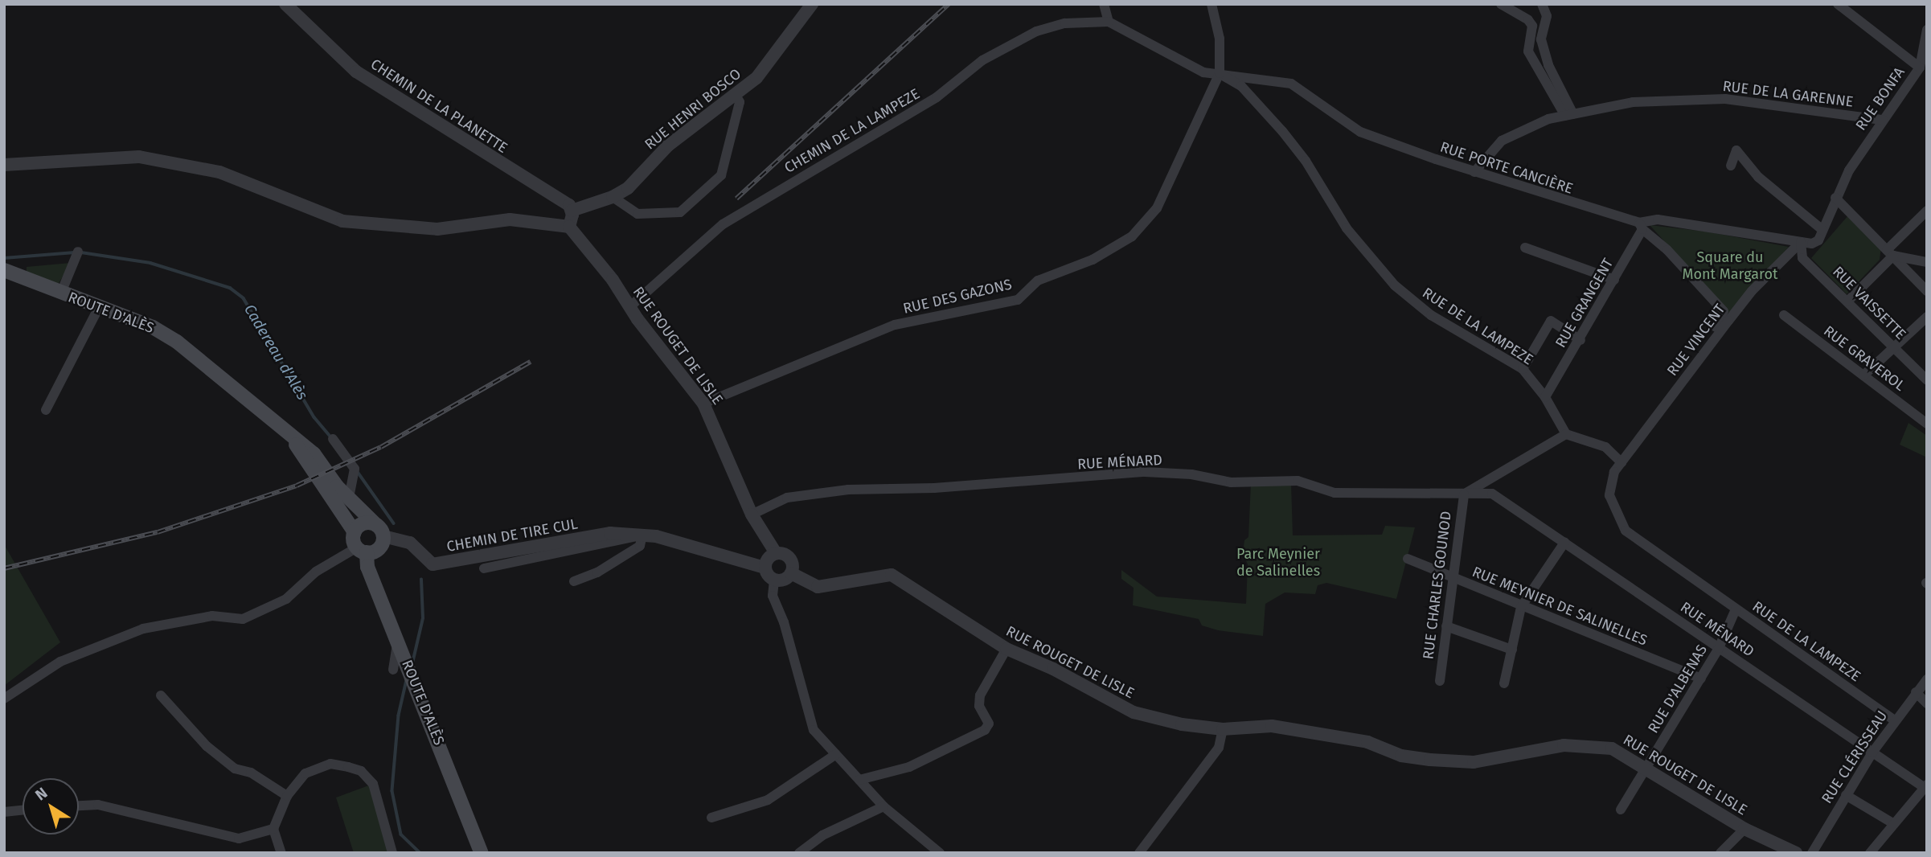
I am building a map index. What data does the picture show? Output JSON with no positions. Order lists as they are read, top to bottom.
{
  "streets": {
    "main road": ["ROUTE D'ALÈS"],
    "street": [
      "RUE DE LA GARENNE",
      "RUE BONFA",
      "CHEMIN DE LA PLANETTE",
      "RUE HENRI BOSCO",
      "CHEMIN DE LA LAMPEZE",
      "RUE PORTE CANCIÈRE",
      "RUE DES GAZONS",
      "RUE GRANGENT",
      "RUE VAISSETTE",
      "RUE DE LA LAMPEZE",
      "RUE VINCENT",
      "RUE ROUGET DE LISLE",
      "RUE GRAVEROL",
      "RUE MÉNARD",
      "CHEMIN DE TIRE CUL",
      "RUE CHARLES GOUNOD",
      "RUE MEYNIER DE SALINELLES",
      "RUE D'ALBENAS",
      "RUE CLÉRISSEAU"
    ]
  },
  "crossings": [
    ["RUE DE LA GARENNE", "RUE BONFA"],
    ["RUE DE LA GARENNE", "RUE PORTE CANCIÈRE"],
    ["RUE BONFA", "RUE VINCENT"],
    ["CHEMIN DE LA PLANETTE", "RUE HENRI BOSCO"],
    ["CHEMIN DE LA LAMPEZE", "RUE ROUGET DE LISLE"],
    ["RUE PORTE CANCIÈRE", "RUE DES GAZONS"],
    ["RUE PORTE CANCIÈRE", "RUE GRANGENT"],
    ["RUE PORTE CANCIÈRE", "RUE VAISSETTE"],
    ["RUE PORTE CANCIÈRE", "RUE DE LA LAMPEZE"],
    ["RUE PORTE CANCIÈRE", "RUE VINCENT"],
    ["RUE DES GAZONS", "RUE DE LA LAMPEZE"],
    ["RUE DES GAZONS", "RUE ROUGET DE LISLE"],
    ["RUE GRANGENT", "RUE DE LA LAMPEZE"],
    ["RUE VAISSETTE", "RUE VINCENT"],
    ["ROUTE D'ALÈS", "CHEMIN DE TIRE CUL"],
    ["RUE DE LA LAMPEZE", "RUE VINCENT"],
    ["RUE DE LA LAMPEZE", "RUE D'ALBENAS"],
    ["RUE DE LA LAMPEZE", "RUE CLÉRISSEAU"],
    ["RUE ROUGET DE LISLE", "RUE MÉNARD"],
    ["RUE ROUGET DE LISLE", "CHEMIN DE TIRE CUL"],
    ["RUE ROUGET DE LISLE", "RUE D'ALBENAS"],
    ["RUE MÉNARD", "RUE CHARLES GOUNOD"],
    ["RUE MÉNARD", "RUE D'ALBENAS"],
    ["RUE MÉNARD", "RUE CLÉRISSEAU"],
    ["RUE CHARLES GOUNOD", "RUE MEYNIER DE SALINELLES"],
    ["RUE MEYNIER DE SALINELLES", "RUE D'ALBENAS"]
  ],
  "water": ["Cadereau d'Alès"],
  "parks": ["Square du Mont Margarot", "Parc Meynier de Salinelles"],
  "north": "top left"
}
